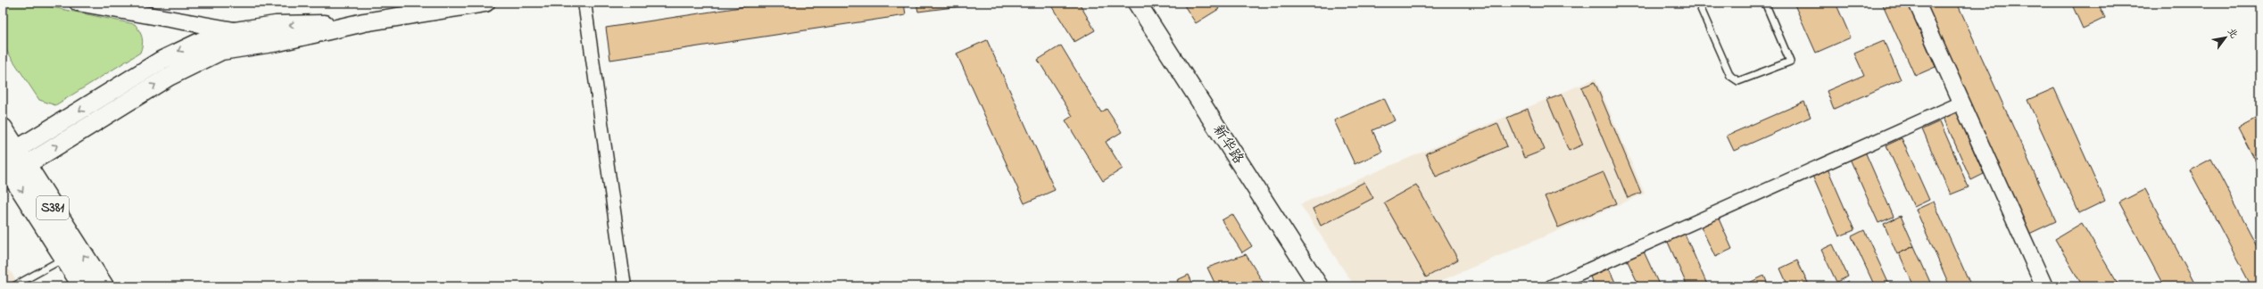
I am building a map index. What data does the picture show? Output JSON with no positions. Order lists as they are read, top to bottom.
{
  "streets": {
    "main road": ["新华路", "S381"]
  },
  "north": "top right"
}
